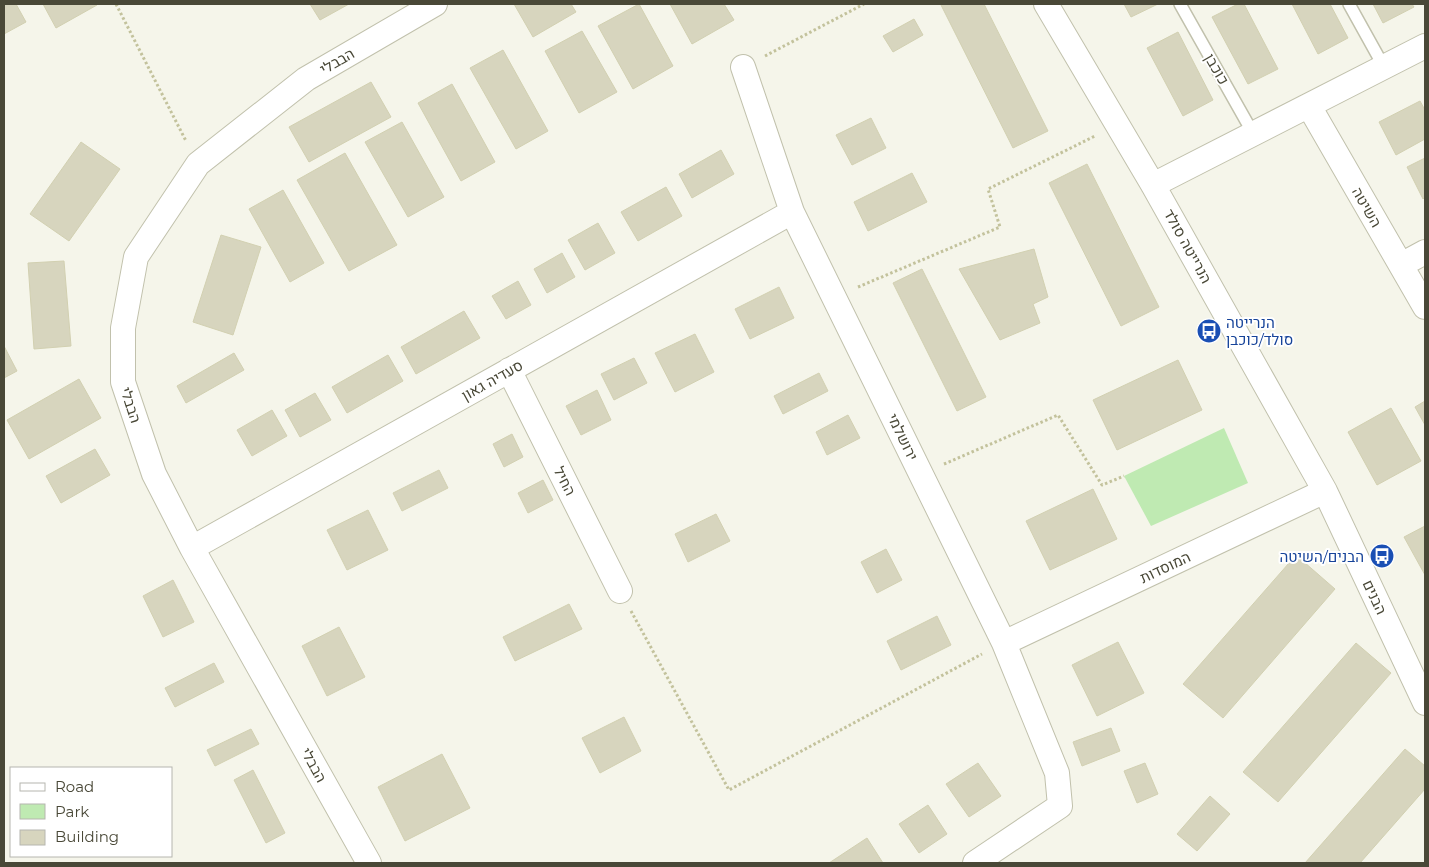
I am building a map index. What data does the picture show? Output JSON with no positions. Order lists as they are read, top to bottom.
{
  "streets": {
    "street": [
      "הבבלי",
      "השיטה",
      "הנרייטה סולד",
      "סעדיה גאון",
      "ירושלמי",
      "החיל",
      "המוסדות",
      "הבנים"
    ],
    "lane": ["כוכבן"]
  },
  "crossings": [
    ["הבבלי", "סעדיה גאון"],
    ["הנרייטה סולד", "המוסדות"],
    ["הנרייטה סולד", "הבנים"],
    ["סעדיה גאון", "ירושלמי"],
    ["סעדיה גאון", "החיל"],
    ["ירושלמי", "המוסדות"],
    ["המוסדות", "הבנים"]
  ],
  "places": {
    "bus stop": ["הנרייטה סולד/כוכבן", "הבנים/השיטה"]
  },
  "legend": ["Road", "Park", "Building"]
}
